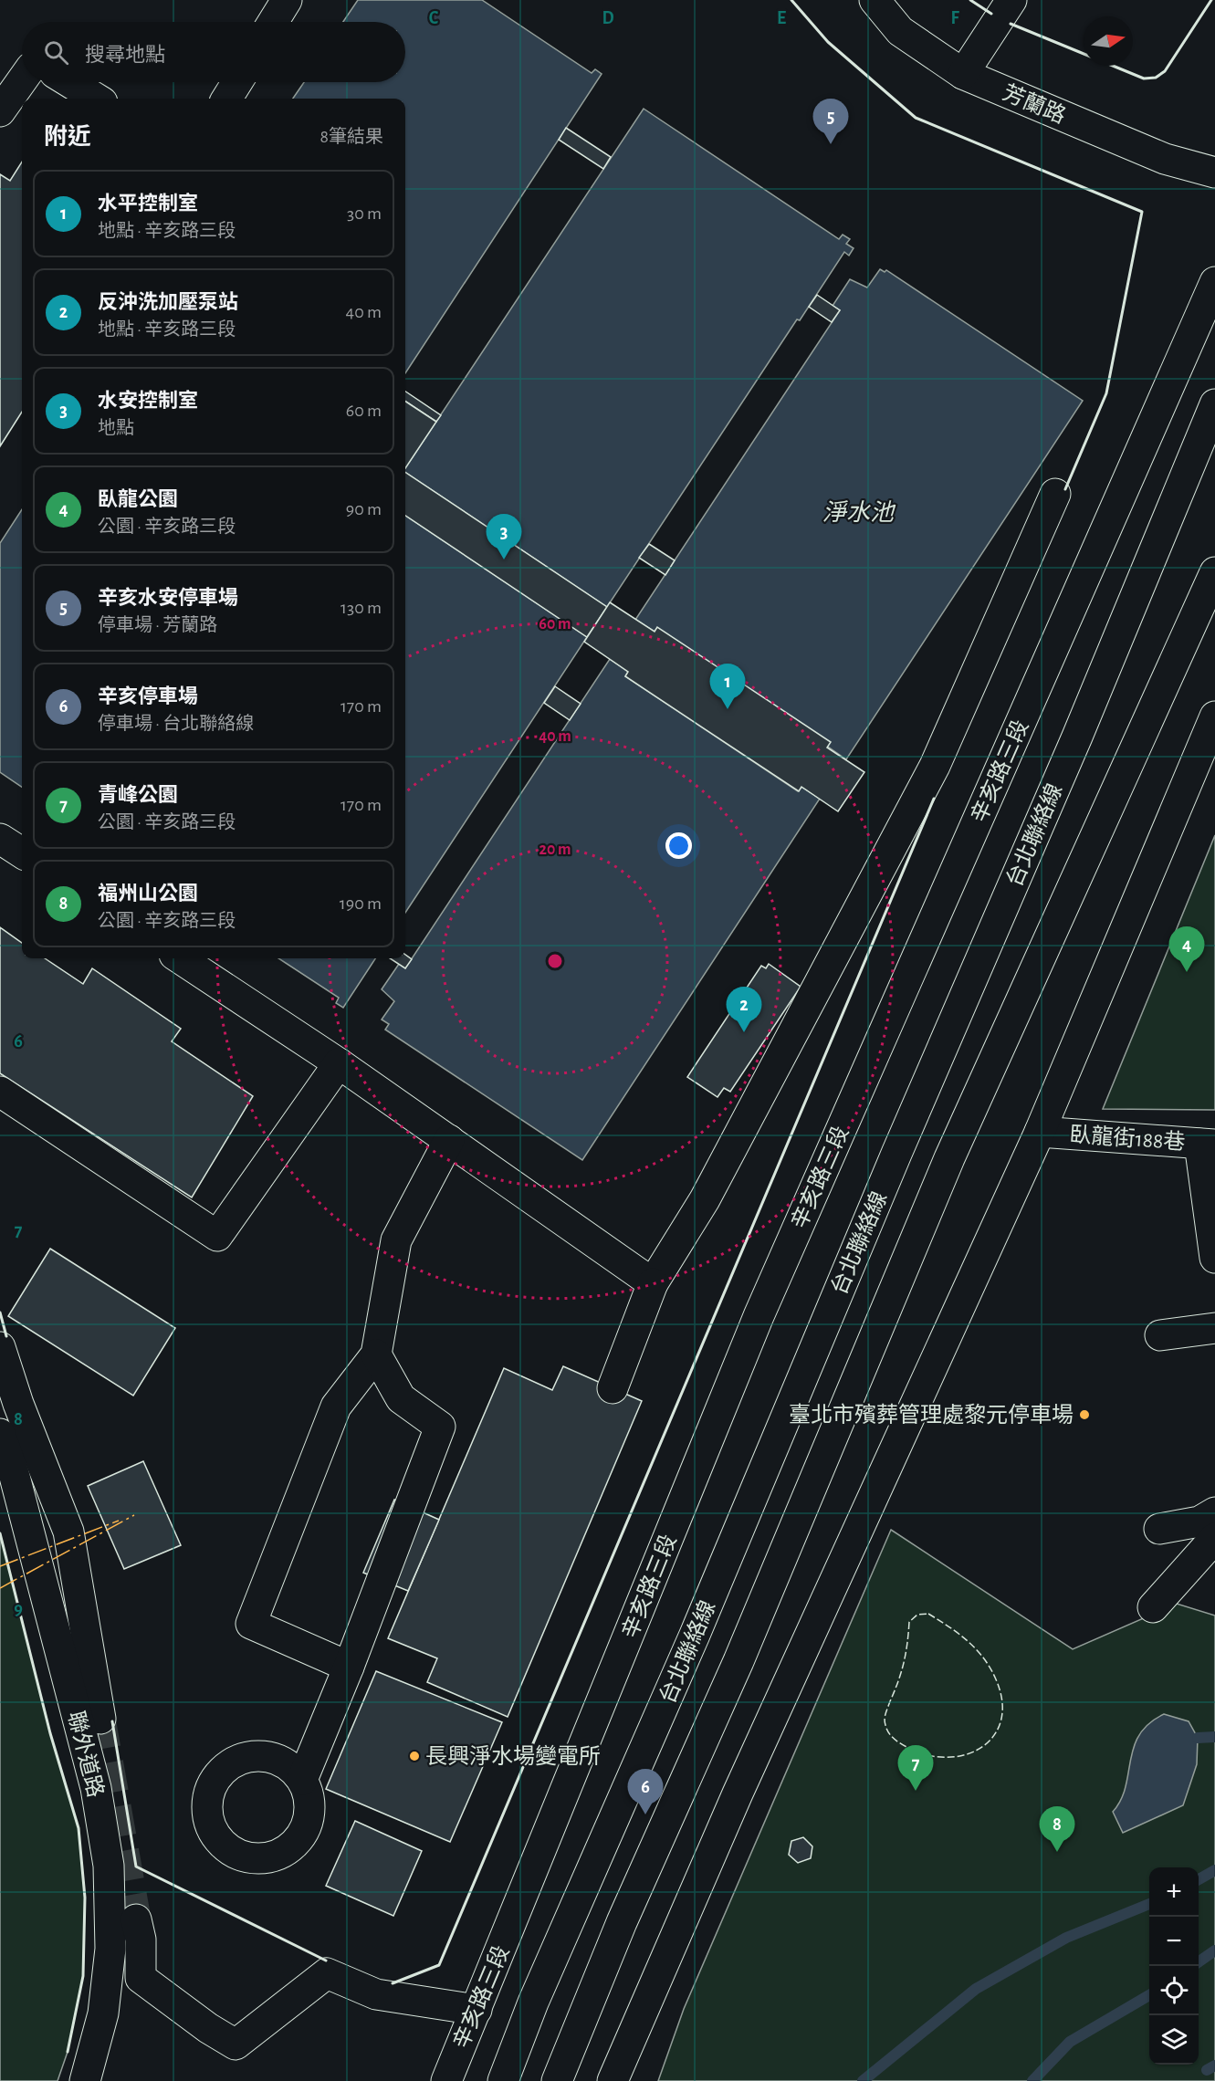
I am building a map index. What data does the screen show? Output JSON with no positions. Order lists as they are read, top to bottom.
{
  "streets": {
    "main road": [
      "芳蘭路",
      "辛亥路三段",
      "台北聯絡線",
      "臥龍街188巷",
      "聯外道路"
    ]
  },
  "water": ["淨水池"],
  "places": ["臺北市殯葬管理處黎元停車場", "長興淨水場變電所"],
  "north": "right",
  "page": {
    "search": "搜尋地點",
    "pins": [
      "5",
      "3",
      "1",
      "4",
      "2",
      "7",
      "6",
      "8"
    ],
    "heading": ["附近", "8筆結果"],
    "list": [
      {
        "mark": "1",
        "name": "水平控制室",
        "note": "地點 · 辛亥路三段",
        "value": "30 m"
      },
      {
        "mark": "2",
        "name": "反沖洗加壓泵站",
        "note": "地點 · 辛亥路三段",
        "value": "40 m"
      },
      {
        "mark": "3",
        "name": "水安控制室",
        "note": "地點",
        "value": "60 m"
      },
      {
        "mark": "4",
        "name": "臥龍公園",
        "note": "公園 · 辛亥路三段",
        "value": "90 m"
      },
      {
        "mark": "5",
        "name": "辛亥水安停車場",
        "note": "停車場 · 芳蘭路",
        "value": "130 m"
      },
      {
        "mark": "6",
        "name": "辛亥停車場",
        "note": "停車場 · 台北聯絡線",
        "value": "170 m"
      },
      {
        "mark": "7",
        "name": "青峰公園",
        "note": "公園 · 辛亥路三段",
        "value": "170 m"
      },
      {
        "mark": "8",
        "name": "福州山公園",
        "note": "公園 · 辛亥路三段",
        "value": "190 m"
      }
    ],
    "map_buttons": ["+", "−"]
  },
  "grid": {
    "columns": [
      "C",
      "D",
      "E",
      "F"
    ],
    "rows": [
      "6",
      "7",
      "8",
      "9"
    ]
  },
  "rings": ["60 m", "40 m", "20 m"]
}
